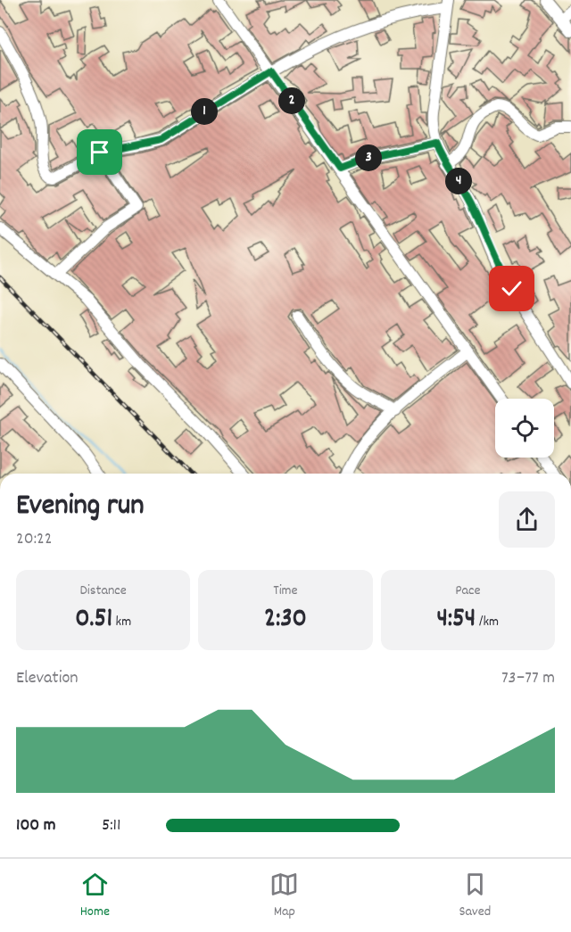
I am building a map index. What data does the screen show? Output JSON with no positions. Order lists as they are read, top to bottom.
{
  "page": {
    "pins": [
      "2",
      "1",
      "3",
      "4"
    ],
    "heading": ["Evening run", "20:22"],
    "stats": [
      ["Distance", "0.51 km"],
      ["Time", "2:30"],
      ["Pace", "4:54 /km"]
    ],
    "chart": ["Elevation", "73–77 m"],
    "list": [
      {
        "name": "100 m",
        "note": "5:11"
      }
    ],
    "tabs": ["Home", "Map", "Saved"]
  }
}
